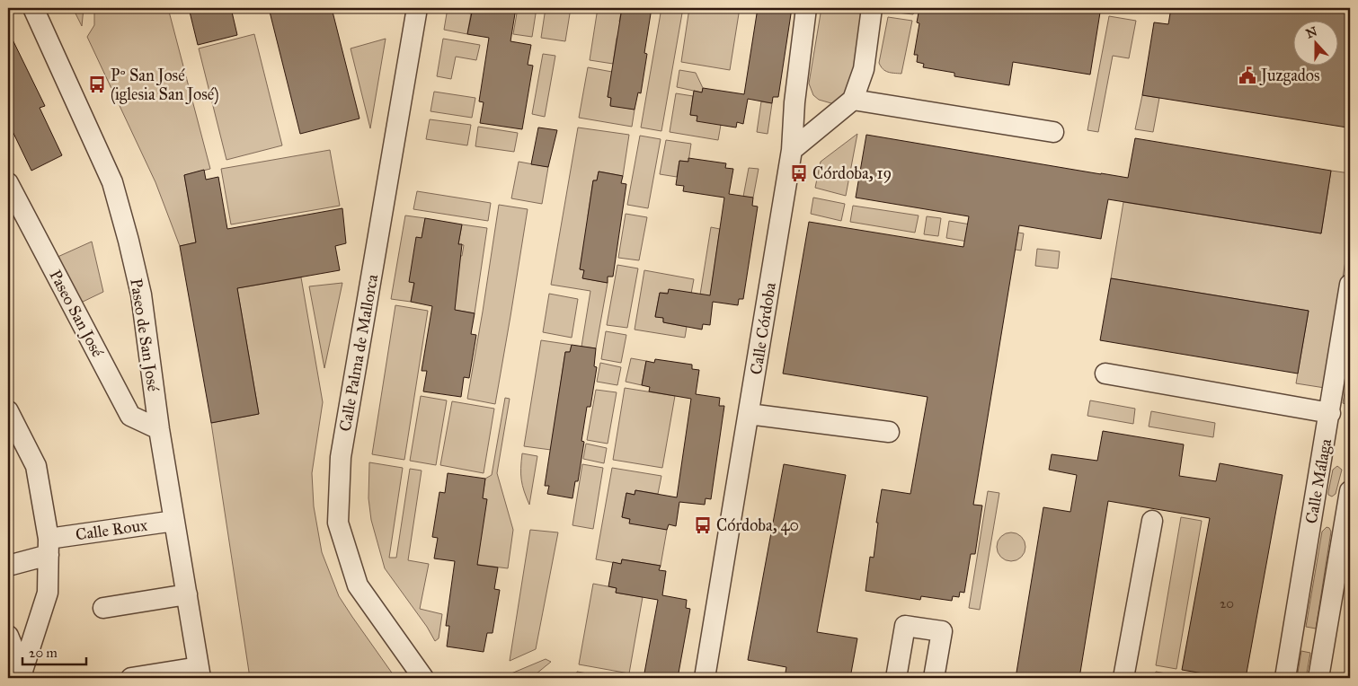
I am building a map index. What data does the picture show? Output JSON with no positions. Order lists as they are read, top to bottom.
{
  "streets": {
    "street": [
      "Paseo San José",
      "Calle Córdoba",
      "Paseo de San José",
      "Calle Palma de Mallorca",
      "Calle Málaga",
      "Calle Roux"
    ]
  },
  "crossings": [
    ["Paseo San José", "Paseo de San José"],
    ["Paseo de San José", "Calle Roux"]
  ],
  "places": {
    "public building": ["Juzgados"],
    "bus stop": ["Pº San José (iglesia San José)", "Córdoba, 19", "Córdoba, 40"]
  },
  "house_numbers": ["20"],
  "scale_bar": "20 m",
  "north": "top"
}
